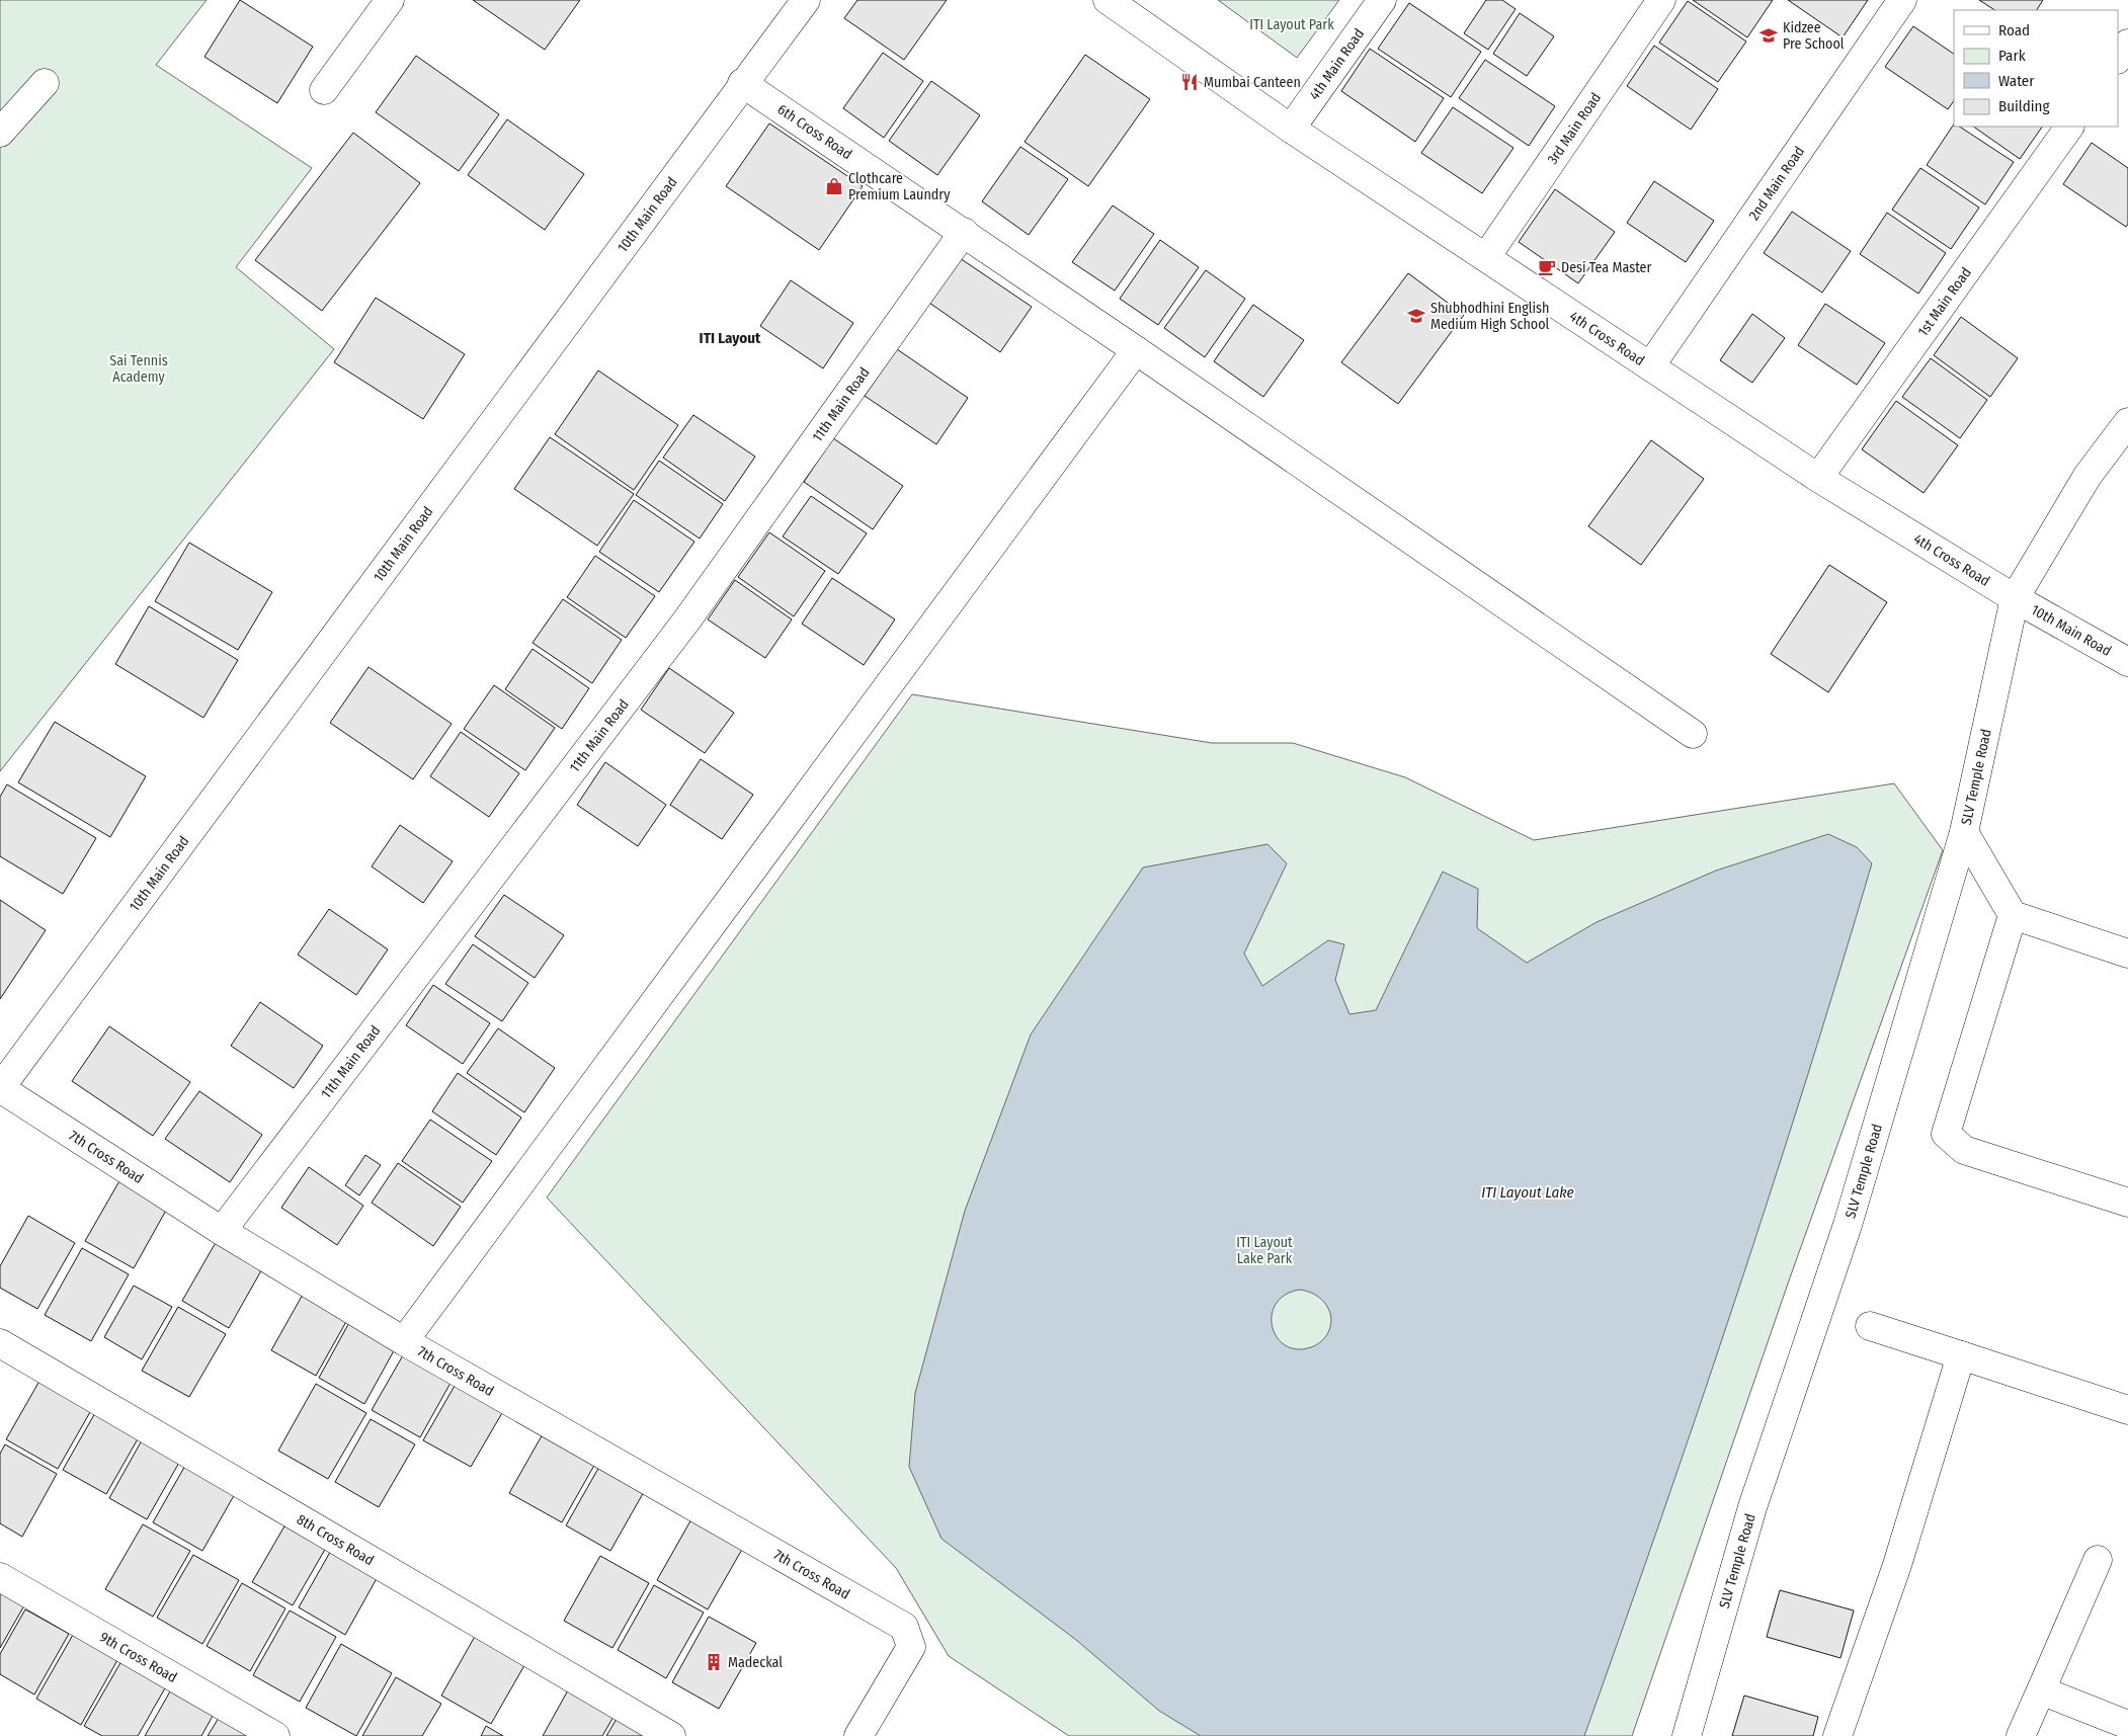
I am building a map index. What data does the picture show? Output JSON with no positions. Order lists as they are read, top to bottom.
{
  "streets": {
    "street": [
      "4th Main Road",
      "3rd Main Road",
      "6th Cross Road",
      "2nd Main Road",
      "10th Main Road",
      "1st Main Road",
      "4th Cross Road",
      "11th Main Road",
      "SLV Temple Road",
      "7th Cross Road",
      "8th Cross Road",
      "9th Cross Road"
    ]
  },
  "crossings": [
    ["4th Main Road", "4th Cross Road"],
    ["3rd Main Road", "4th Cross Road"],
    ["6th Cross Road", "10th Main Road"],
    ["6th Cross Road", "11th Main Road"],
    ["2nd Main Road", "4th Cross Road"],
    ["10th Main Road", "4th Cross Road"],
    ["10th Main Road", "SLV Temple Road"],
    ["10th Main Road", "7th Cross Road"],
    ["1st Main Road", "4th Cross Road"],
    ["4th Cross Road", "SLV Temple Road"],
    ["11th Main Road", "7th Cross Road"]
  ],
  "districts": ["ITI Layout"],
  "water": ["ITI Layout Lake"],
  "parks": ["ITI Layout Park", "Sai Tennis Academy", "ITI Layout Lake Park"],
  "places": {
    "school or university": ["Kidzee Pre School", "Shubhodhini English Medium High School"],
    "restaurant": ["Mumbai Canteen"],
    "shop": ["Clothcare Premium Laundry"],
    "cafe": ["Desi Tea Master"],
    "building": ["Madeckal"]
  },
  "legend": [
    "Road",
    "Park",
    "Water",
    "Building"
  ]
}
